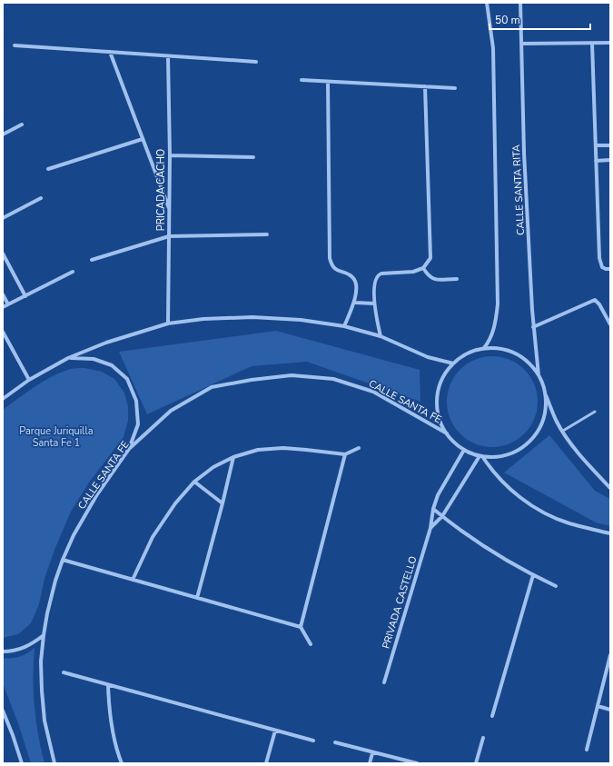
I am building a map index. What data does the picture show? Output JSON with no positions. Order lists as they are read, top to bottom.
{
  "streets": {
    "street": [
      "PRICADA CACHO",
      "CALLE SANTA RITA",
      "CALLE SANTA FE",
      "PRIVADA CASTELLO"
    ]
  },
  "crossings": [
    ["CALLE SANTA RITA", "CALLE SANTA FE"],
    ["CALLE SANTA RITA", "PRIVADA CASTELLO"],
    ["CALLE SANTA FE", "PRIVADA CASTELLO"]
  ],
  "parks": ["Parque Juriquilla Santa Fe 1"],
  "scale_bar": "50 m"
}
